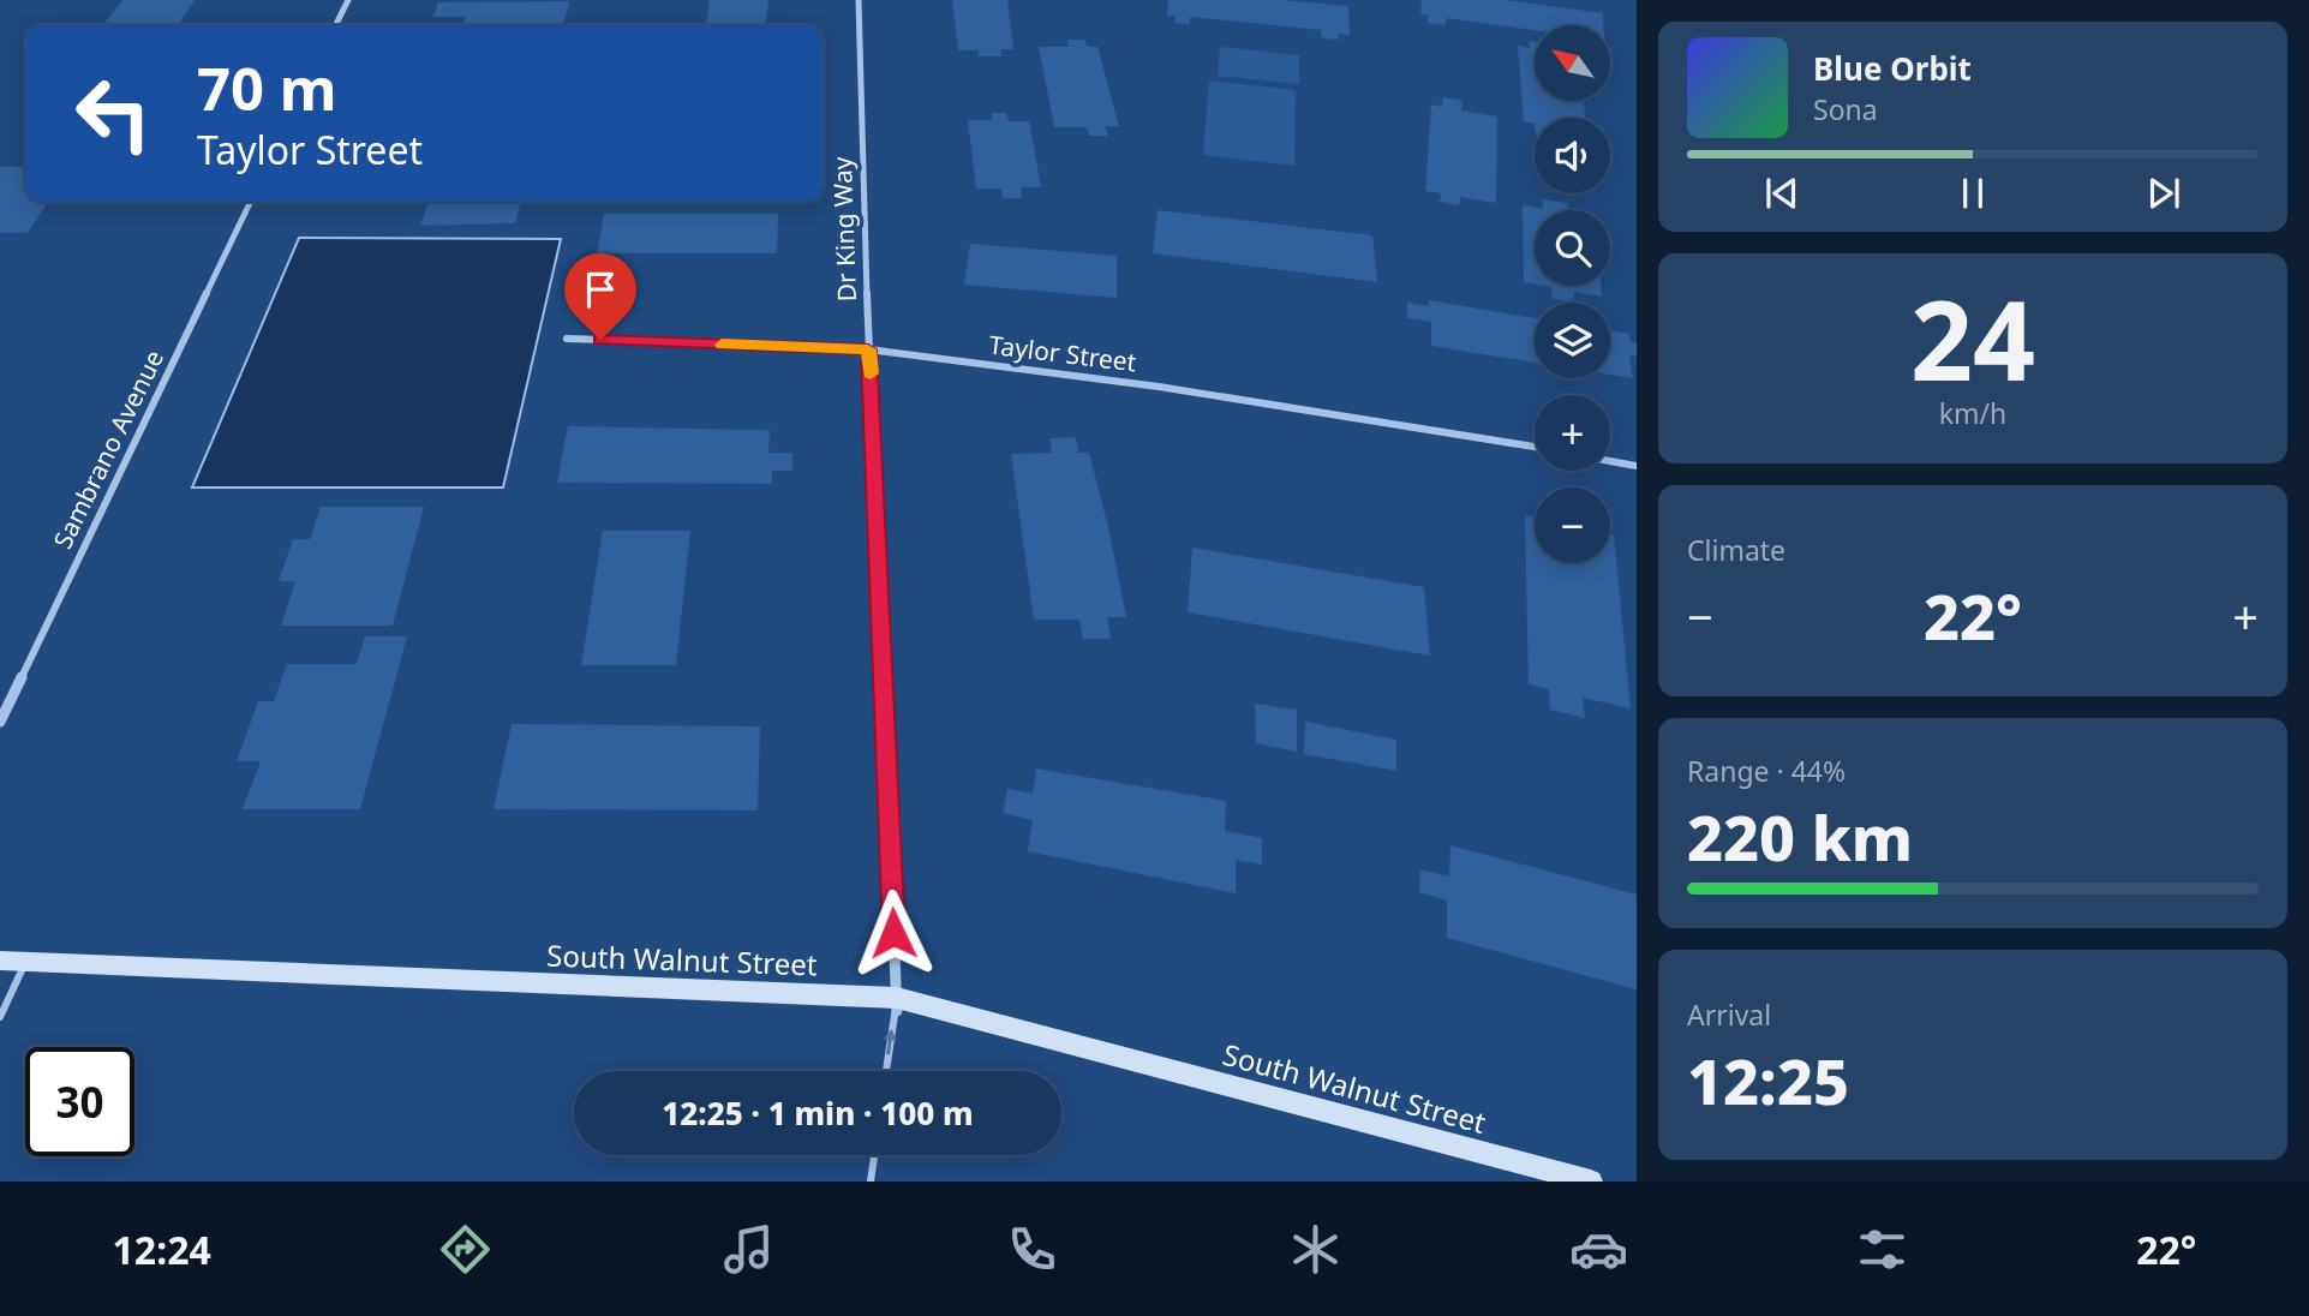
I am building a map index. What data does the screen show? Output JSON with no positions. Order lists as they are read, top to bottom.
{
  "streets": {
    "street": [
      "Dr King Way",
      "Taylor Street",
      "Sambrano Avenue",
      "South Walnut Street"
    ]
  },
  "crossings": [
    ["Dr King Way", "Taylor Street"],
    ["Dr King Way", "South Walnut Street"]
  ],
  "north": "top left",
  "page": {
    "map_buttons": ["+", "−"],
    "turn": ["70 m", "Taylor Street"],
    "song": ["Blue Orbit", "Sona"],
    "tile": [
      ["24", "km/h"],
      "Climate",
      ["Range · 44%", "220 km"],
      ["Arrival", "12:25"]
    ],
    "heat": ["−", "22°", "+"],
    "limit": "30",
    "trip": "12:25 · 1 min · 100 m",
    "tabs": ["12:24", "22°"]
  }
}
